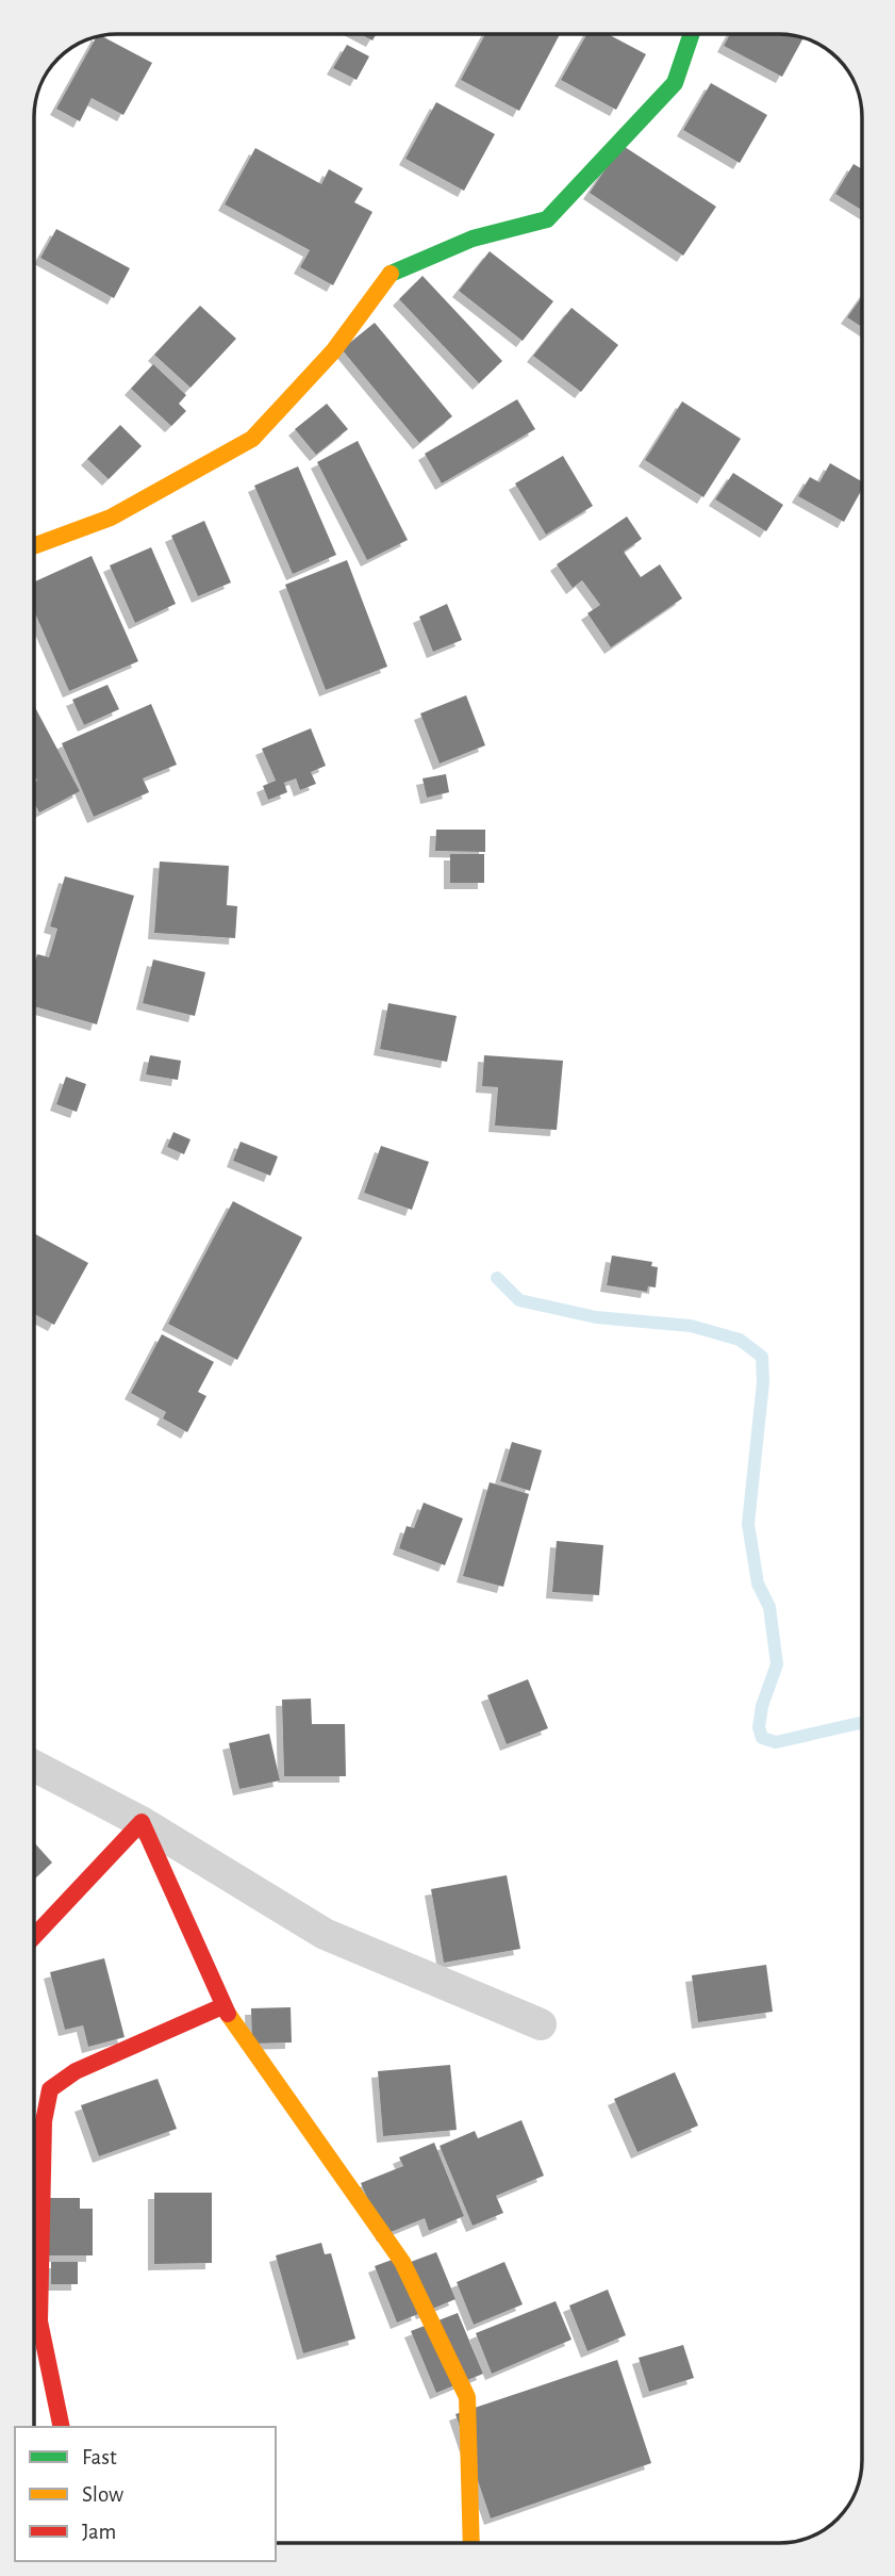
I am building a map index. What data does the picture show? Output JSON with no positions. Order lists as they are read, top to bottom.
{
  "legend": ["Fast", "Slow", "Jam"]
}
